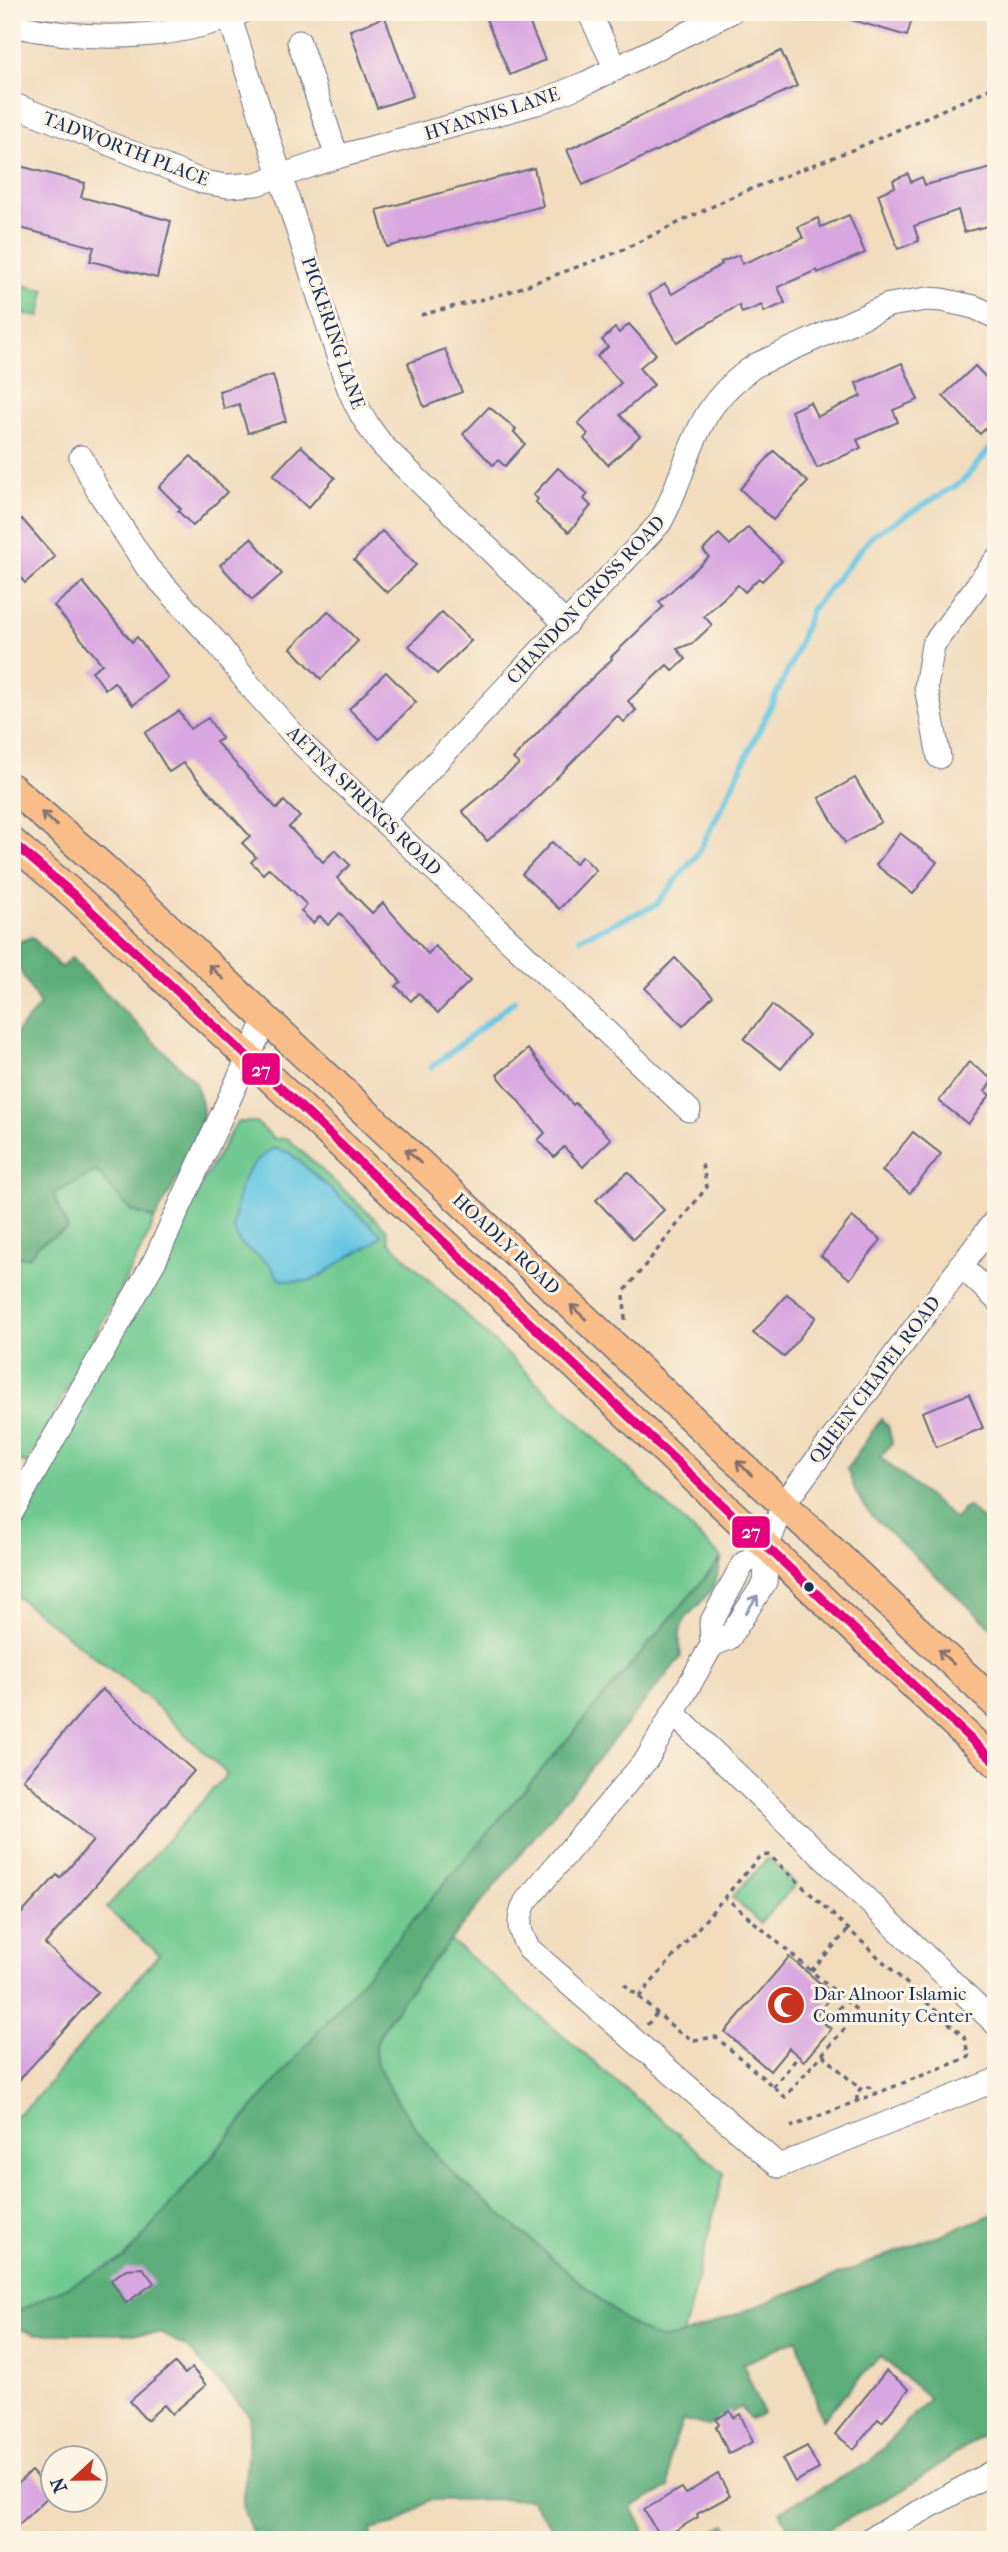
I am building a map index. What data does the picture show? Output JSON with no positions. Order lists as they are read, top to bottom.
{
  "streets": {
    "main road": ["HOADLY ROAD"],
    "street": [
      "HYANNIS LANE",
      "TADWORTH PLACE",
      "PICKERING LANE",
      "CHANDON CROSS ROAD",
      "AETNA SPRINGS ROAD",
      "QUEEN CHAPEL ROAD"
    ]
  },
  "crossings": [
    ["HYANNIS LANE", "TADWORTH PLACE"],
    ["HYANNIS LANE", "PICKERING LANE"],
    ["TADWORTH PLACE", "PICKERING LANE"],
    ["PICKERING LANE", "CHANDON CROSS ROAD"],
    ["CHANDON CROSS ROAD", "AETNA SPRINGS ROAD"],
    ["HOADLY ROAD", "QUEEN CHAPEL ROAD"]
  ],
  "places": {
    "mosque": ["Dar Alnoor Islamic Community Center"]
  },
  "lines": ["transit line 27"],
  "north": "left"
}
